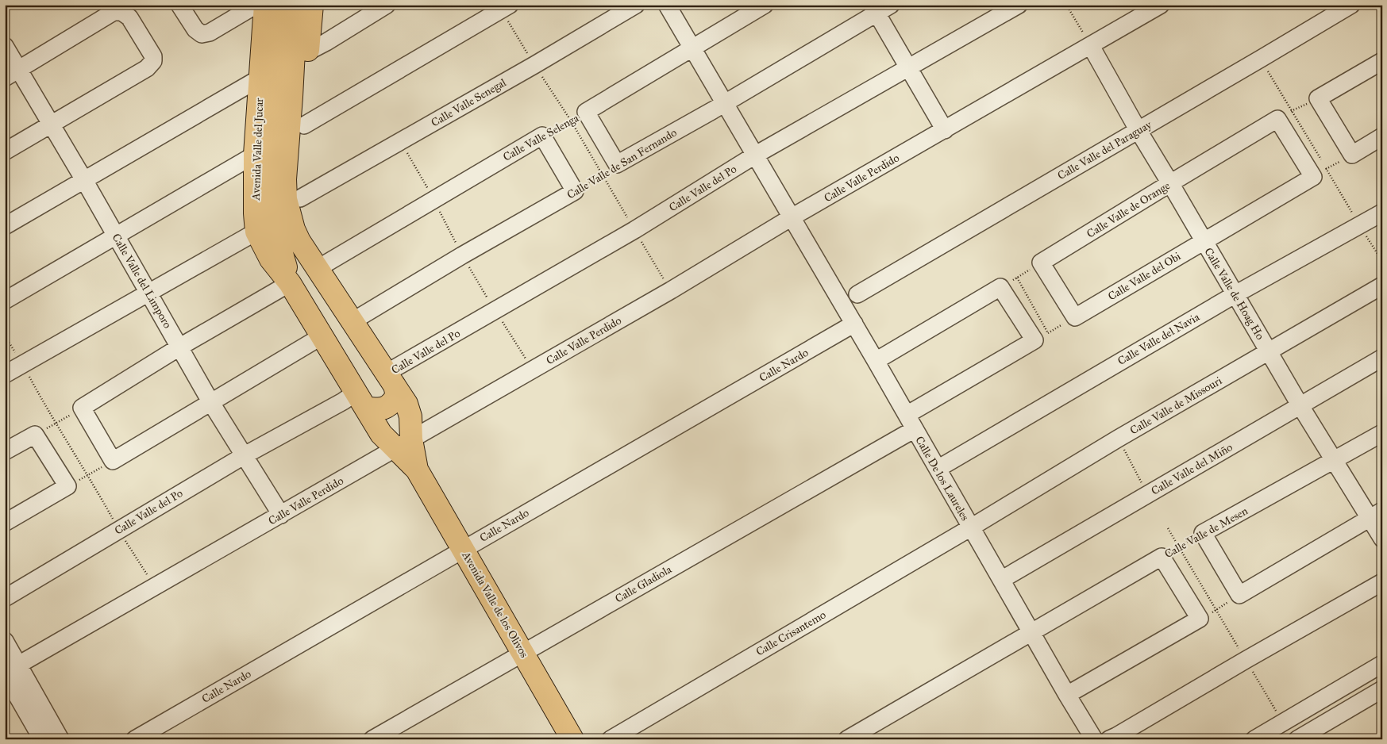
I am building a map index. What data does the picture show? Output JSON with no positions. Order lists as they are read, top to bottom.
{
  "streets": {
    "main road": ["Avenida Valle del Jucar", "Avenida Valle de los Olivos"],
    "street": [
      "Calle Valle Senegal",
      "Calle Valle Selenga",
      "Calle Valle del Paraguay",
      "Calle Valle de San Fernando",
      "Calle Valle Perdido",
      "Calle Valle del Po",
      "Calle Valle de Orange",
      "Calle Valle del Obi",
      "Calle Valle del Limporo",
      "Calle Valle de Hoag Ho",
      "Calle Valle del Navia",
      "Calle Nardo",
      "Calle Valle de Missouri",
      "Calle Valle del Miño",
      "Calle De los Laureles",
      "Calle Valle de Mesen",
      "Calle Gladiola",
      "Calle Crisantemo"
    ]
  },
  "crossings": [
    ["Calle Valle Selenga", "Avenida Valle del Jucar"],
    ["Calle Valle Selenga", "Calle De los Laureles"],
    ["Avenida Valle del Jucar", "Calle Valle de San Fernando"],
    ["Avenida Valle del Jucar", "Calle Valle Perdido"],
    ["Avenida Valle del Jucar", "Calle Valle del Po"],
    ["Avenida Valle del Jucar", "Avenida Valle de los Olivos"],
    ["Calle Valle del Paraguay", "Calle Valle de Hoag Ho"],
    ["Calle Valle de San Fernando", "Calle De los Laureles"],
    ["Calle Valle Perdido", "Calle Valle del Limporo"],
    ["Calle Valle Perdido", "Calle Valle de Hoag Ho"],
    ["Calle Valle Perdido", "Calle De los Laureles"],
    ["Calle Valle Perdido", "Avenida Valle de los Olivos"],
    ["Calle Valle del Po", "Calle Valle del Limporo"],
    ["Calle Valle del Po", "Calle De los Laureles"],
    ["Calle Valle de Orange", "Calle Valle de Hoag Ho"],
    ["Calle Valle del Obi", "Calle Valle de Hoag Ho"],
    ["Calle Valle de Hoag Ho", "Calle Valle del Navia"],
    ["Calle Valle de Hoag Ho", "Calle Valle de Missouri"],
    ["Calle Valle de Hoag Ho", "Calle Valle del Miño"],
    ["Calle Valle de Hoag Ho", "Calle Valle de Mesen"],
    ["Calle Valle del Navia", "Calle De los Laureles"],
    ["Calle Nardo", "Calle De los Laureles"],
    ["Calle Nardo", "Avenida Valle de los Olivos"],
    ["Calle Valle de Missouri", "Calle De los Laureles"],
    ["Calle Valle de Missouri", "Calle Crisantemo"],
    ["Calle Valle del Miño", "Calle De los Laureles"],
    ["Calle De los Laureles", "Calle Valle de Mesen"],
    ["Calle De los Laureles", "Calle Gladiola"],
    ["Calle De los Laureles", "Calle Crisantemo"],
    ["Calle Gladiola", "Avenida Valle de los Olivos"]
  ]
}
